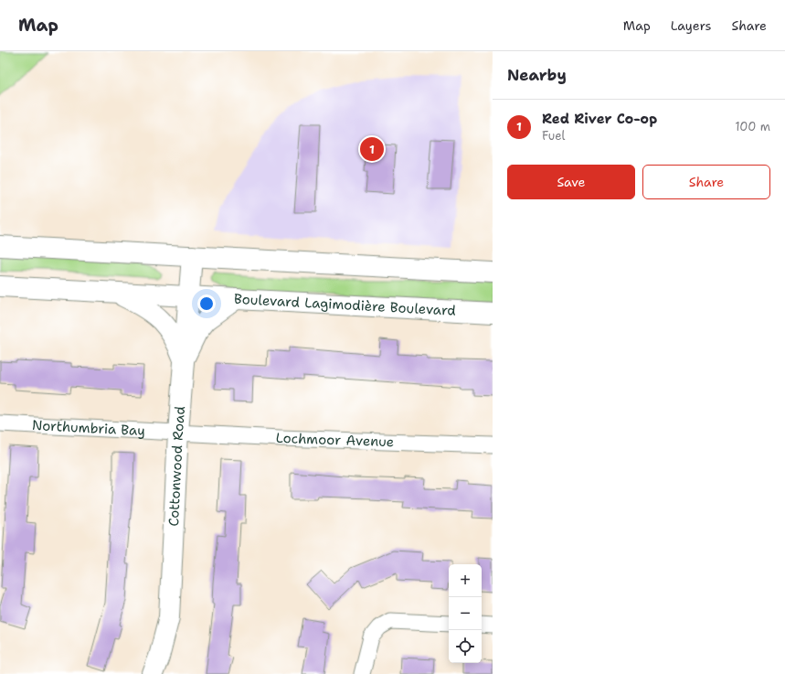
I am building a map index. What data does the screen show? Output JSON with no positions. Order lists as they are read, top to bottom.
{
  "streets": {
    "main road": ["Boulevard Lagimodière Boulevard", "Cottonwood Road"],
    "street": ["Northumbria Bay", "Lochmoor Avenue"]
  },
  "crossings": [
    ["Boulevard Lagimodière Boulevard", "Cottonwood Road"],
    ["Northumbria Bay", "Lochmoor Avenue"],
    ["Northumbria Bay", "Cottonwood Road"],
    ["Lochmoor Avenue", "Cottonwood Road"]
  ],
  "page": {
    "header": "Map",
    "nav": ["Map", "Layers", "Share"],
    "heading": "Nearby",
    "list": [
      {
        "mark": "1",
        "name": "Red River Co-op",
        "note": "Fuel",
        "value": "100 m"
      }
    ],
    "pins": "1",
    "buttons": ["Save", "Share"],
    "map_buttons": ["+", "−"]
  }
}
